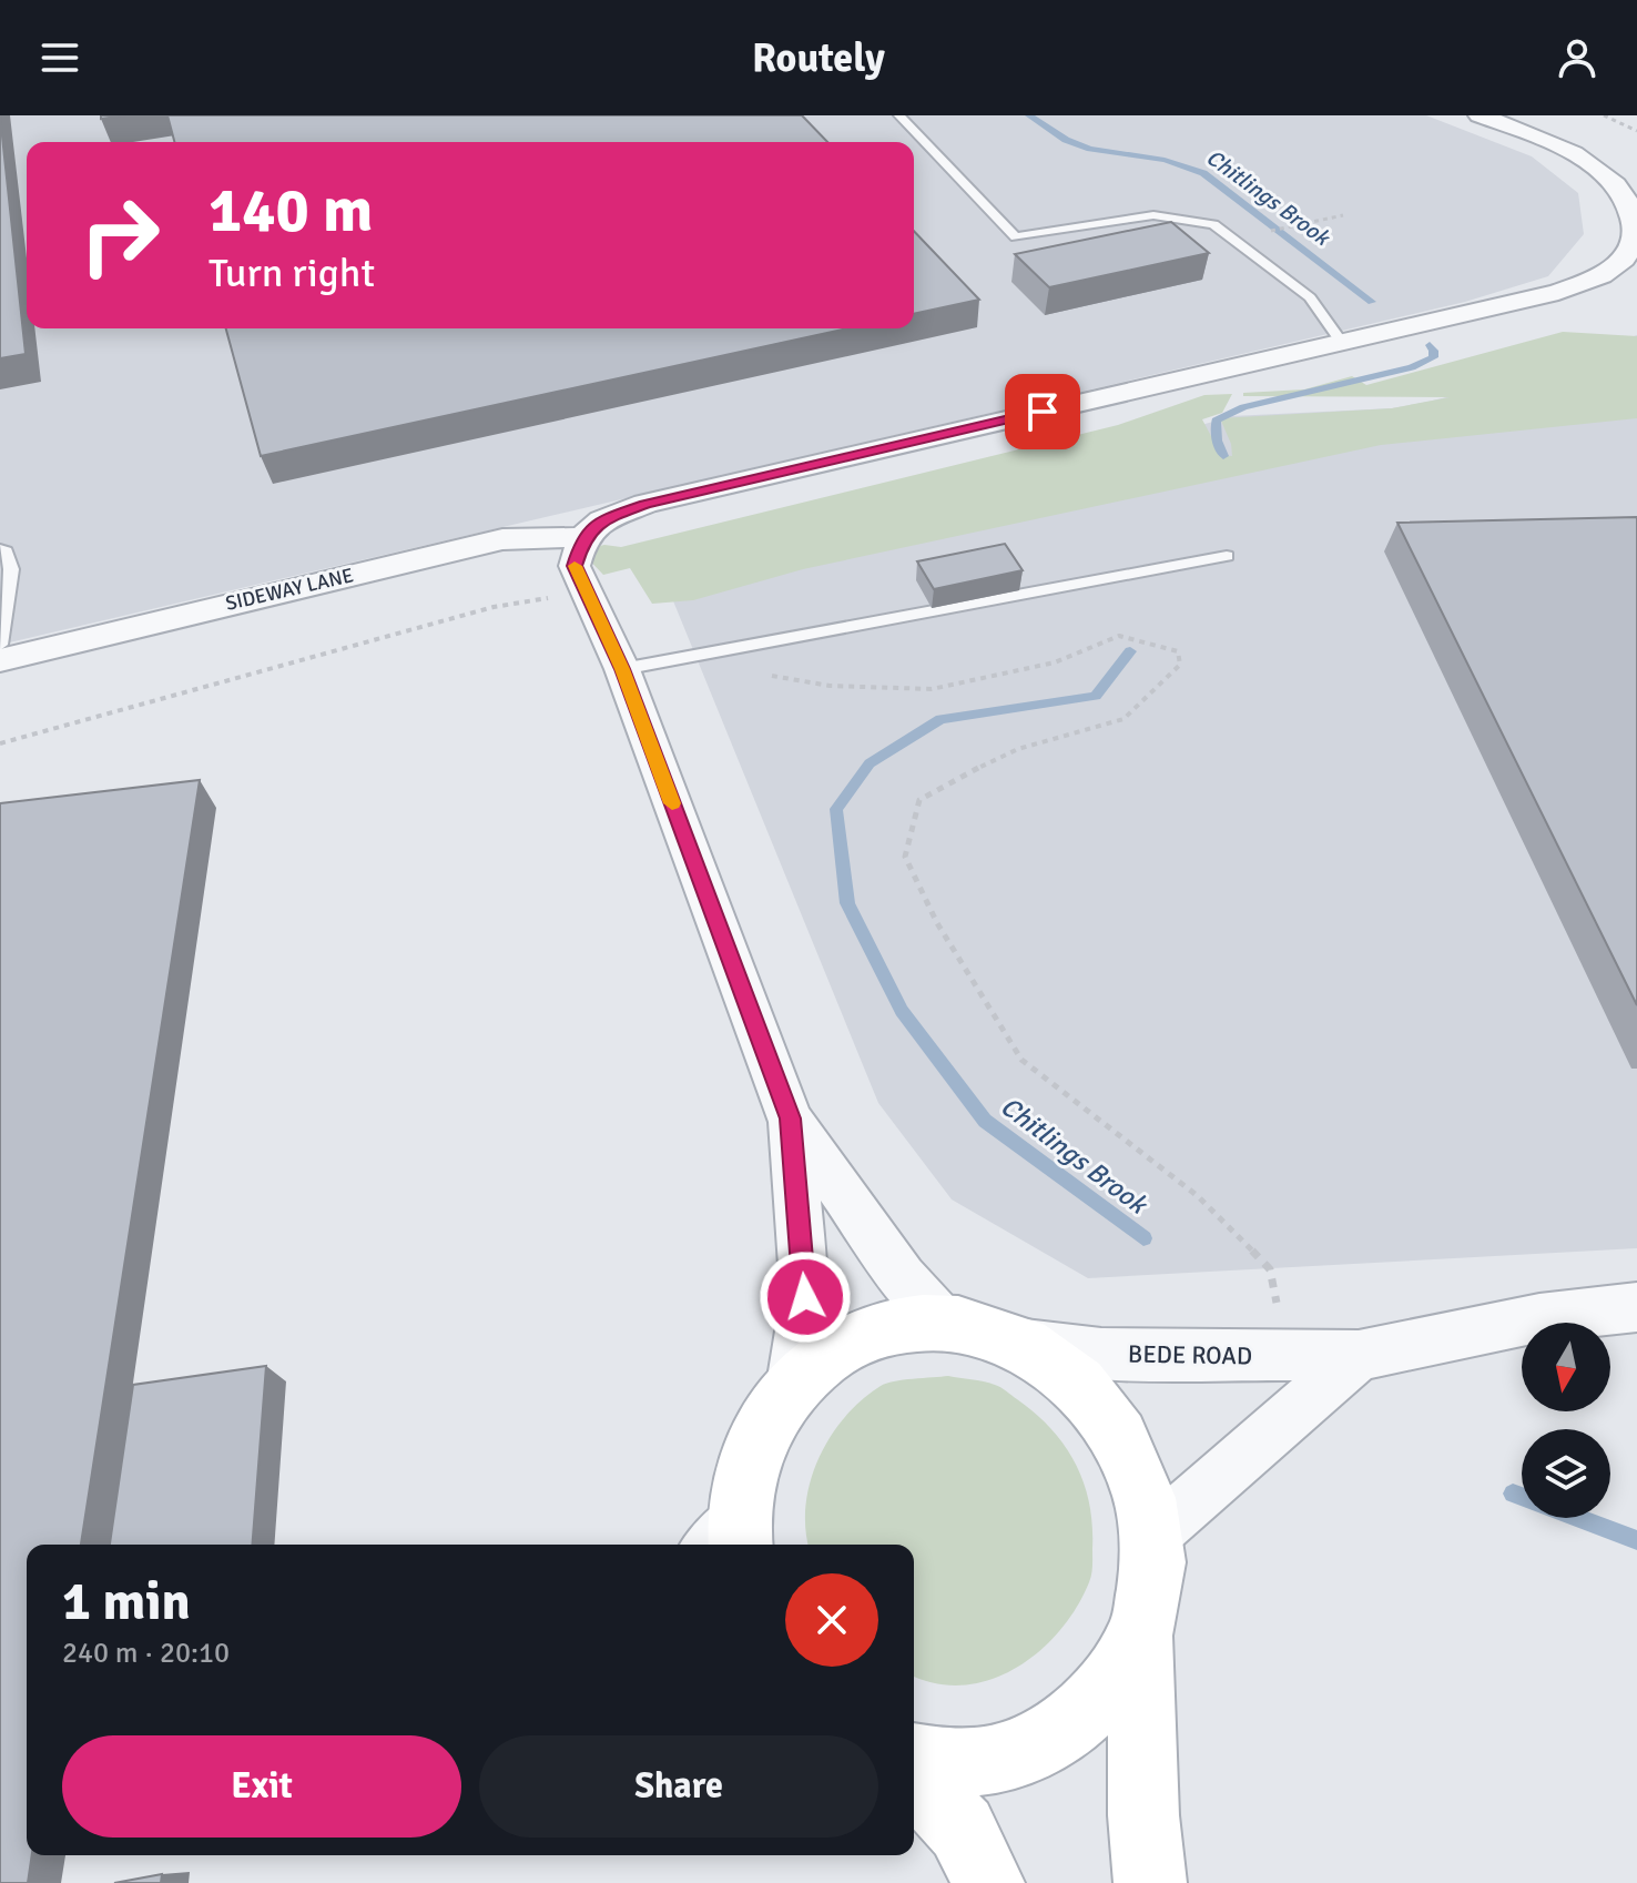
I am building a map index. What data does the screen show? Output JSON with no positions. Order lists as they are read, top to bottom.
{
  "streets": {
    "street": ["SIDEWAY LANE", "BEDE ROAD"]
  },
  "water": ["Chitlings Brook"],
  "north": "bottom",
  "page": {
    "header": "Routely",
    "turn": ["140 m", "Turn right"],
    "heading": ["1 min", "240 m · 20:10"],
    "buttons": ["Exit", "Share"]
  }
}
